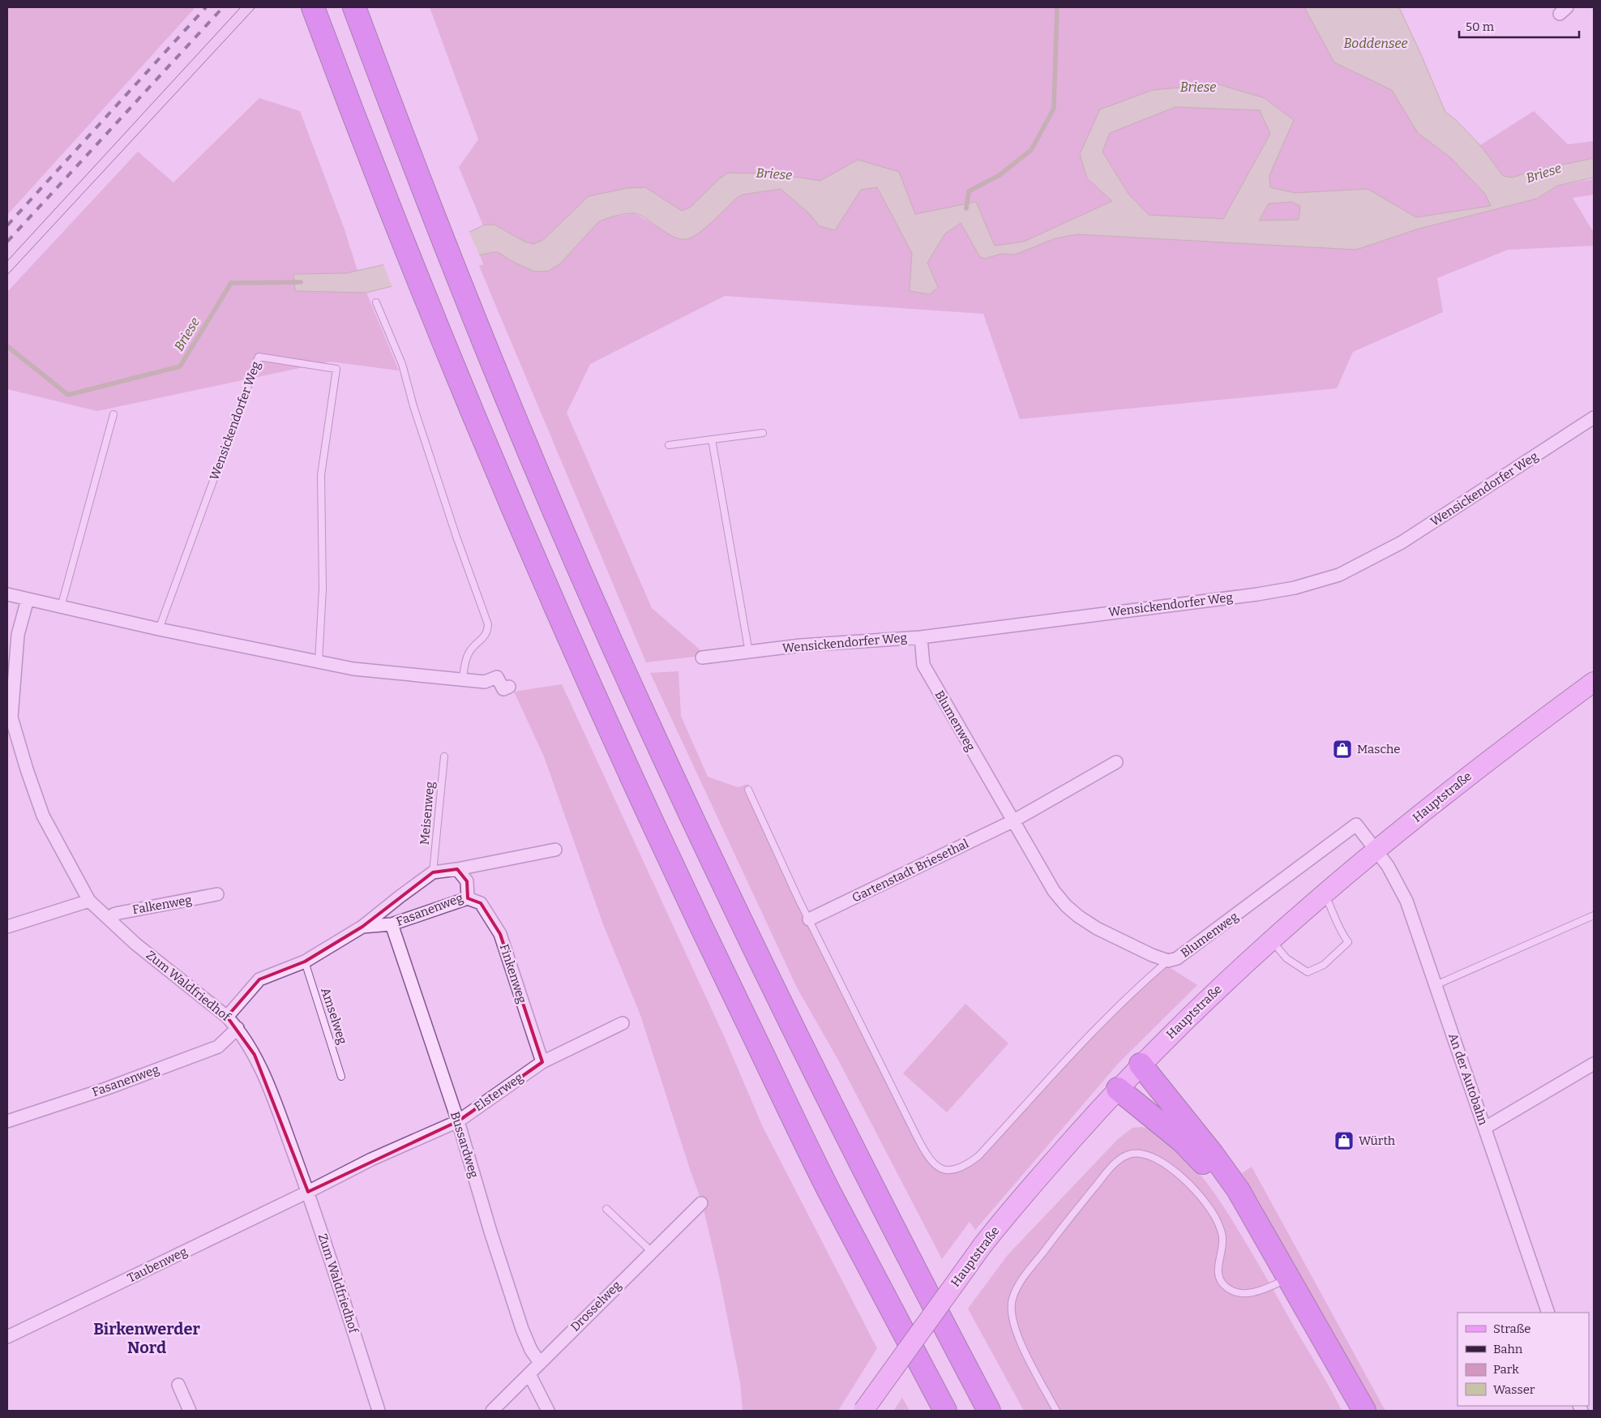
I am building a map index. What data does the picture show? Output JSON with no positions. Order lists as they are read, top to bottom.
{
  "streets": {
    "main road": ["Hauptstraße"],
    "street": [
      "Wensickendorfer Weg",
      "Blumenweg",
      "Gartenstadt Briesethal",
      "Falkenweg",
      "Fasanenweg",
      "Finkenweg",
      "Zum Waldfriedhof",
      "An der Autobahn",
      "Elsterweg",
      "Bussardweg",
      "Taubenweg",
      "Drosselweg"
    ],
    "lane": ["Meisenweg", "Amselweg"]
  },
  "crossings": [
    ["Wensickendorfer Weg", "Blumenweg"],
    ["Blumenweg", "Hauptstraße"],
    ["Blumenweg", "Gartenstadt Briesethal"],
    ["Blumenweg", "An der Autobahn"],
    ["Hauptstraße", "An der Autobahn"],
    ["Meisenweg", "Fasanenweg"],
    ["Falkenweg", "Zum Waldfriedhof"],
    ["Fasanenweg", "Finkenweg"],
    ["Fasanenweg", "Zum Waldfriedhof"],
    ["Fasanenweg", "Amselweg"],
    ["Fasanenweg", "Bussardweg"],
    ["Finkenweg", "Elsterweg"],
    ["Zum Waldfriedhof", "Elsterweg"],
    ["Zum Waldfriedhof", "Taubenweg"],
    ["Elsterweg", "Bussardweg"],
    ["Elsterweg", "Taubenweg"],
    ["Bussardweg", "Drosselweg"]
  ],
  "districts": ["Birkenwerder Nord"],
  "water": ["Boddensee", "Briese"],
  "places": {
    "shop": ["Masche", "Würth"]
  },
  "legend": [
    "Straße",
    "Bahn",
    "Park",
    "Wasser"
  ],
  "scale_bar": "50 m"
}
